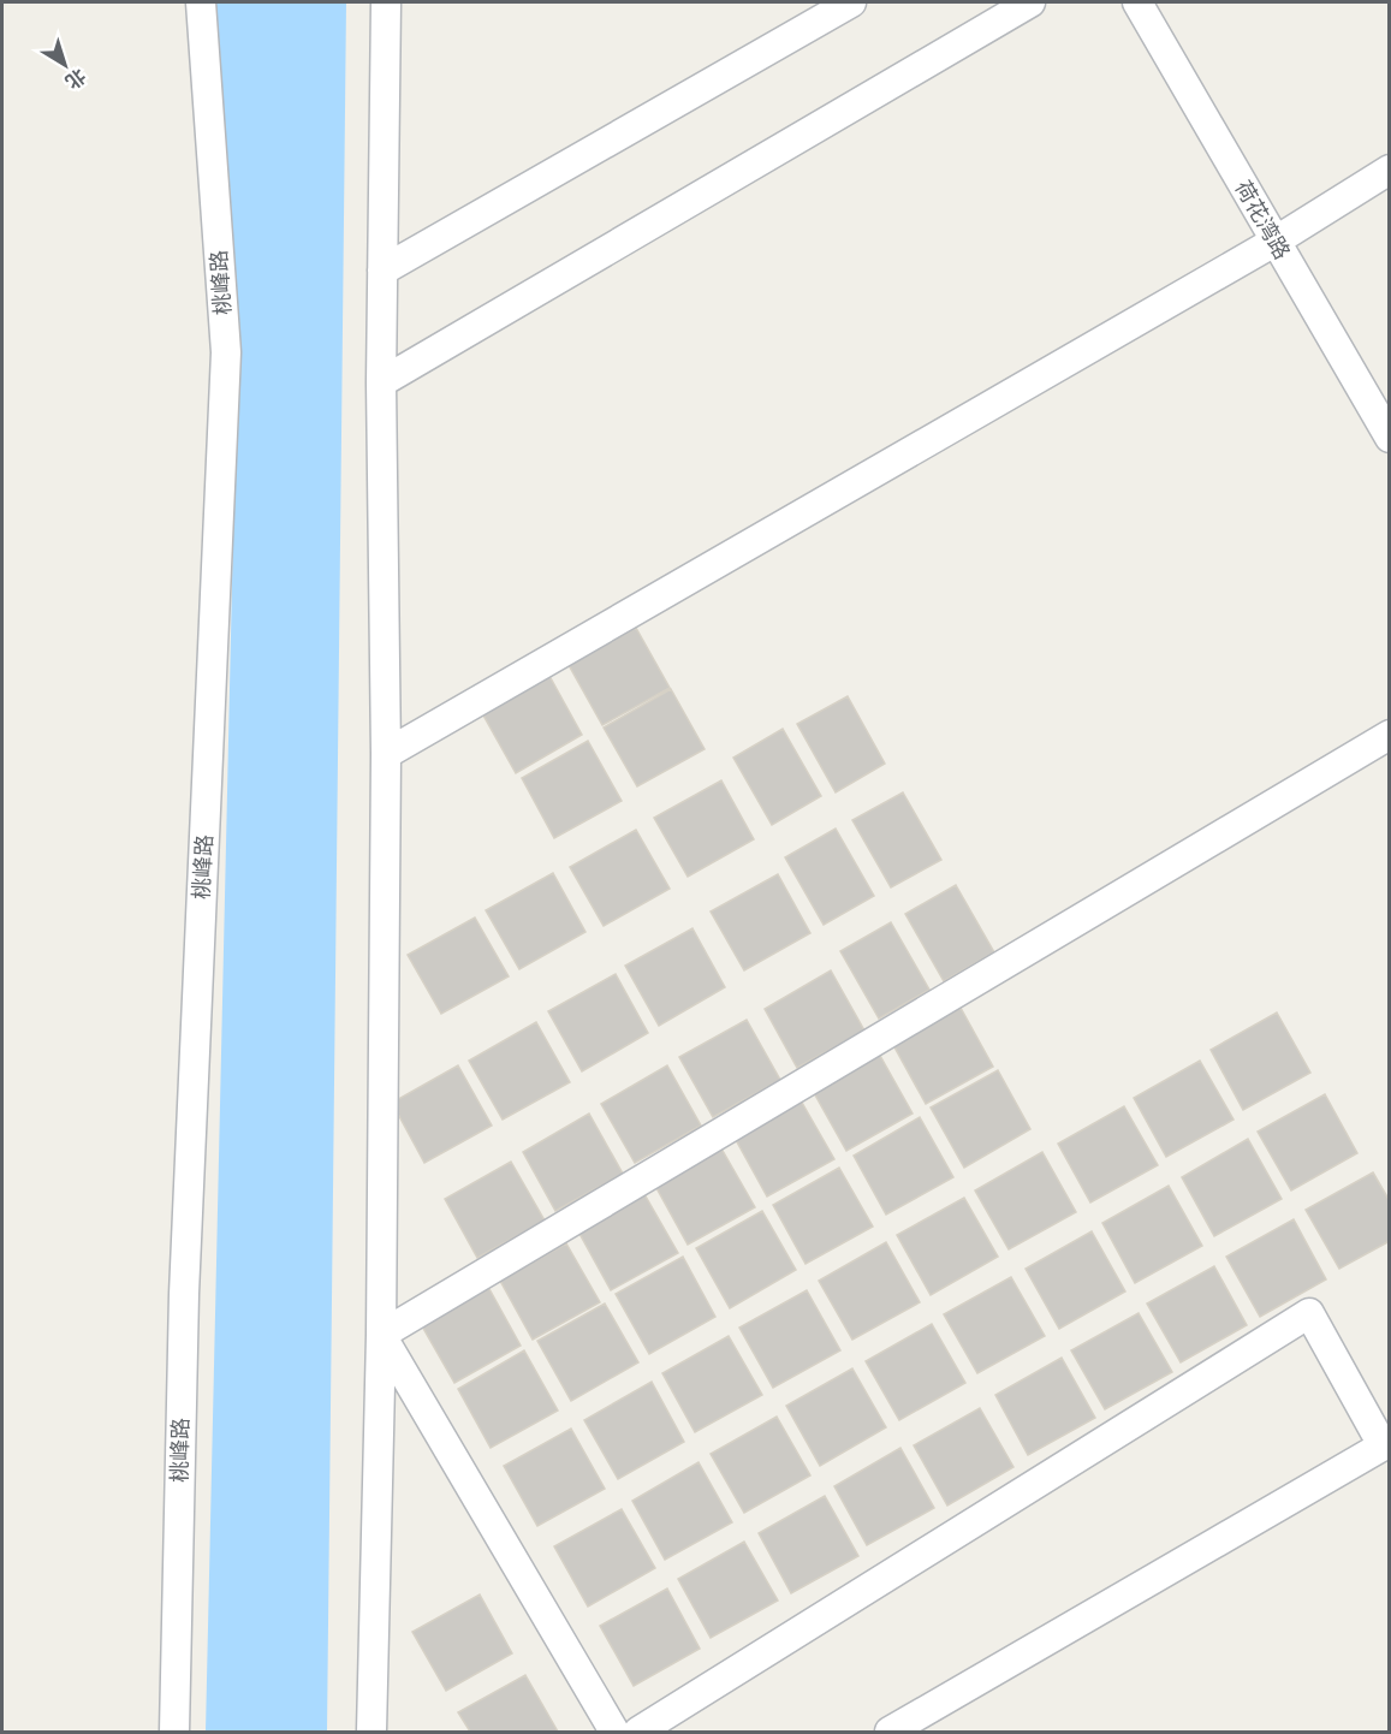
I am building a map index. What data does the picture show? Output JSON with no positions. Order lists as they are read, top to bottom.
{
  "streets": {
    "street": ["荷花湾路", "桃峰路"]
  },
  "north": "bottom right"
}
